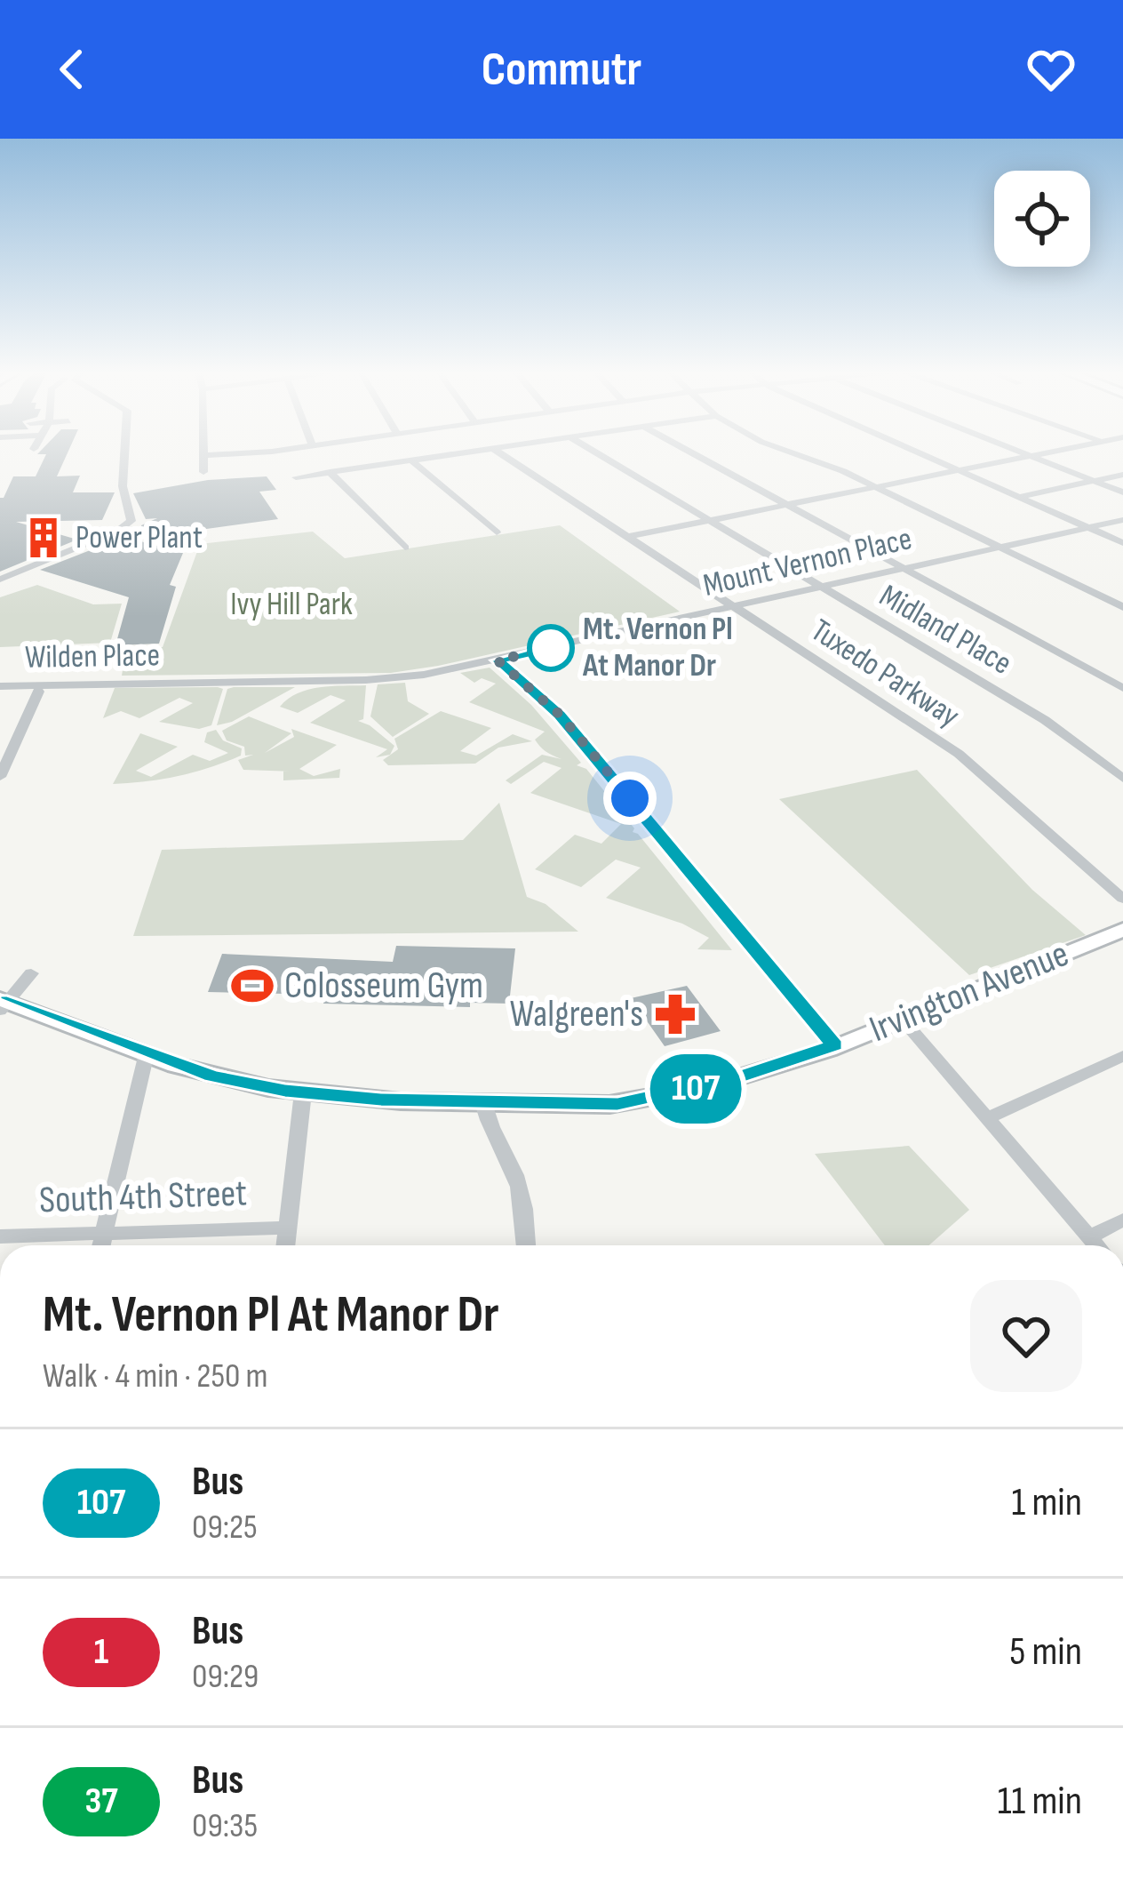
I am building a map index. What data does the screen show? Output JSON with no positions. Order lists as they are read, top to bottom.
{
  "streets": {
    "main road": ["Irvington Avenue"],
    "street": [
      "Mount Vernon Place",
      "Midland Place",
      "Wilden Place",
      "Tuxedo Parkway",
      "South 4th Street"
    ]
  },
  "crossings": [
    ["Mount Vernon Place", "Midland Place"],
    ["Mount Vernon Place", "Wilden Place"],
    ["Mount Vernon Place", "Tuxedo Parkway"]
  ],
  "parks": ["Ivy Hill Park"],
  "places": {
    "building": ["Power Plant"],
    "other": ["Mt. Vernon Pl At Manor Dr"],
    "sports": ["Colosseum Gym"],
    "pharmacy": ["Walgreen's"]
  },
  "lines": ["bus line 107"],
  "page": {
    "header": "Commutr",
    "on_map": "107",
    "heading": ["Mt. Vernon Pl At Manor Dr", "Walk · 4 min · 250 m"],
    "list": [
      {
        "mark": "107",
        "name": "Bus",
        "note": "09:25",
        "value": "1 min"
      },
      {
        "mark": "1",
        "name": "Bus",
        "note": "09:29",
        "value": "5 min"
      },
      {
        "mark": "37",
        "name": "Bus",
        "note": "09:35",
        "value": "11 min"
      }
    ]
  }
}
